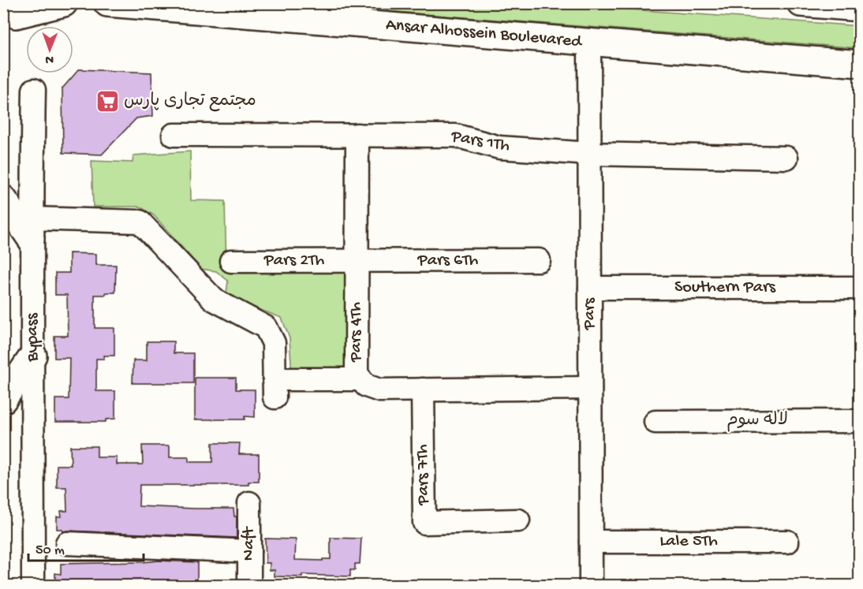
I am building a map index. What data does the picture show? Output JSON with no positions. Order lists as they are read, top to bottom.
{
  "streets": {
    "main road": ["Ansar Alhossein Boulevared"],
    "street": [
      "Pars 1Th",
      "Pars 2Th",
      "Pars 6Th",
      "Southern Pars",
      "Pars",
      "Pars 4Th",
      "Bypass",
      "لاله سوم",
      "Pars 7Th",
      "Lale 5Th",
      "Naft"
    ]
  },
  "crossings": [
    ["Ansar Alhossein Boulevared", "Pars"],
    ["Pars 1Th", "Pars"],
    ["Pars 1Th", "Pars 4Th"],
    ["Pars 2Th", "Pars 6Th"],
    ["Pars 2Th", "Pars 4Th"],
    ["Pars 6Th", "Pars 4Th"],
    ["Southern Pars", "Pars"],
    ["Pars", "Pars 4Th"],
    ["Pars", "Lale 5Th"],
    ["Pars 4Th", "Pars 7Th"]
  ],
  "places": {
    "supermarket": ["مجتمع تجاری پارس"]
  },
  "scale_bar": "50 m",
  "north": "bottom"
}
